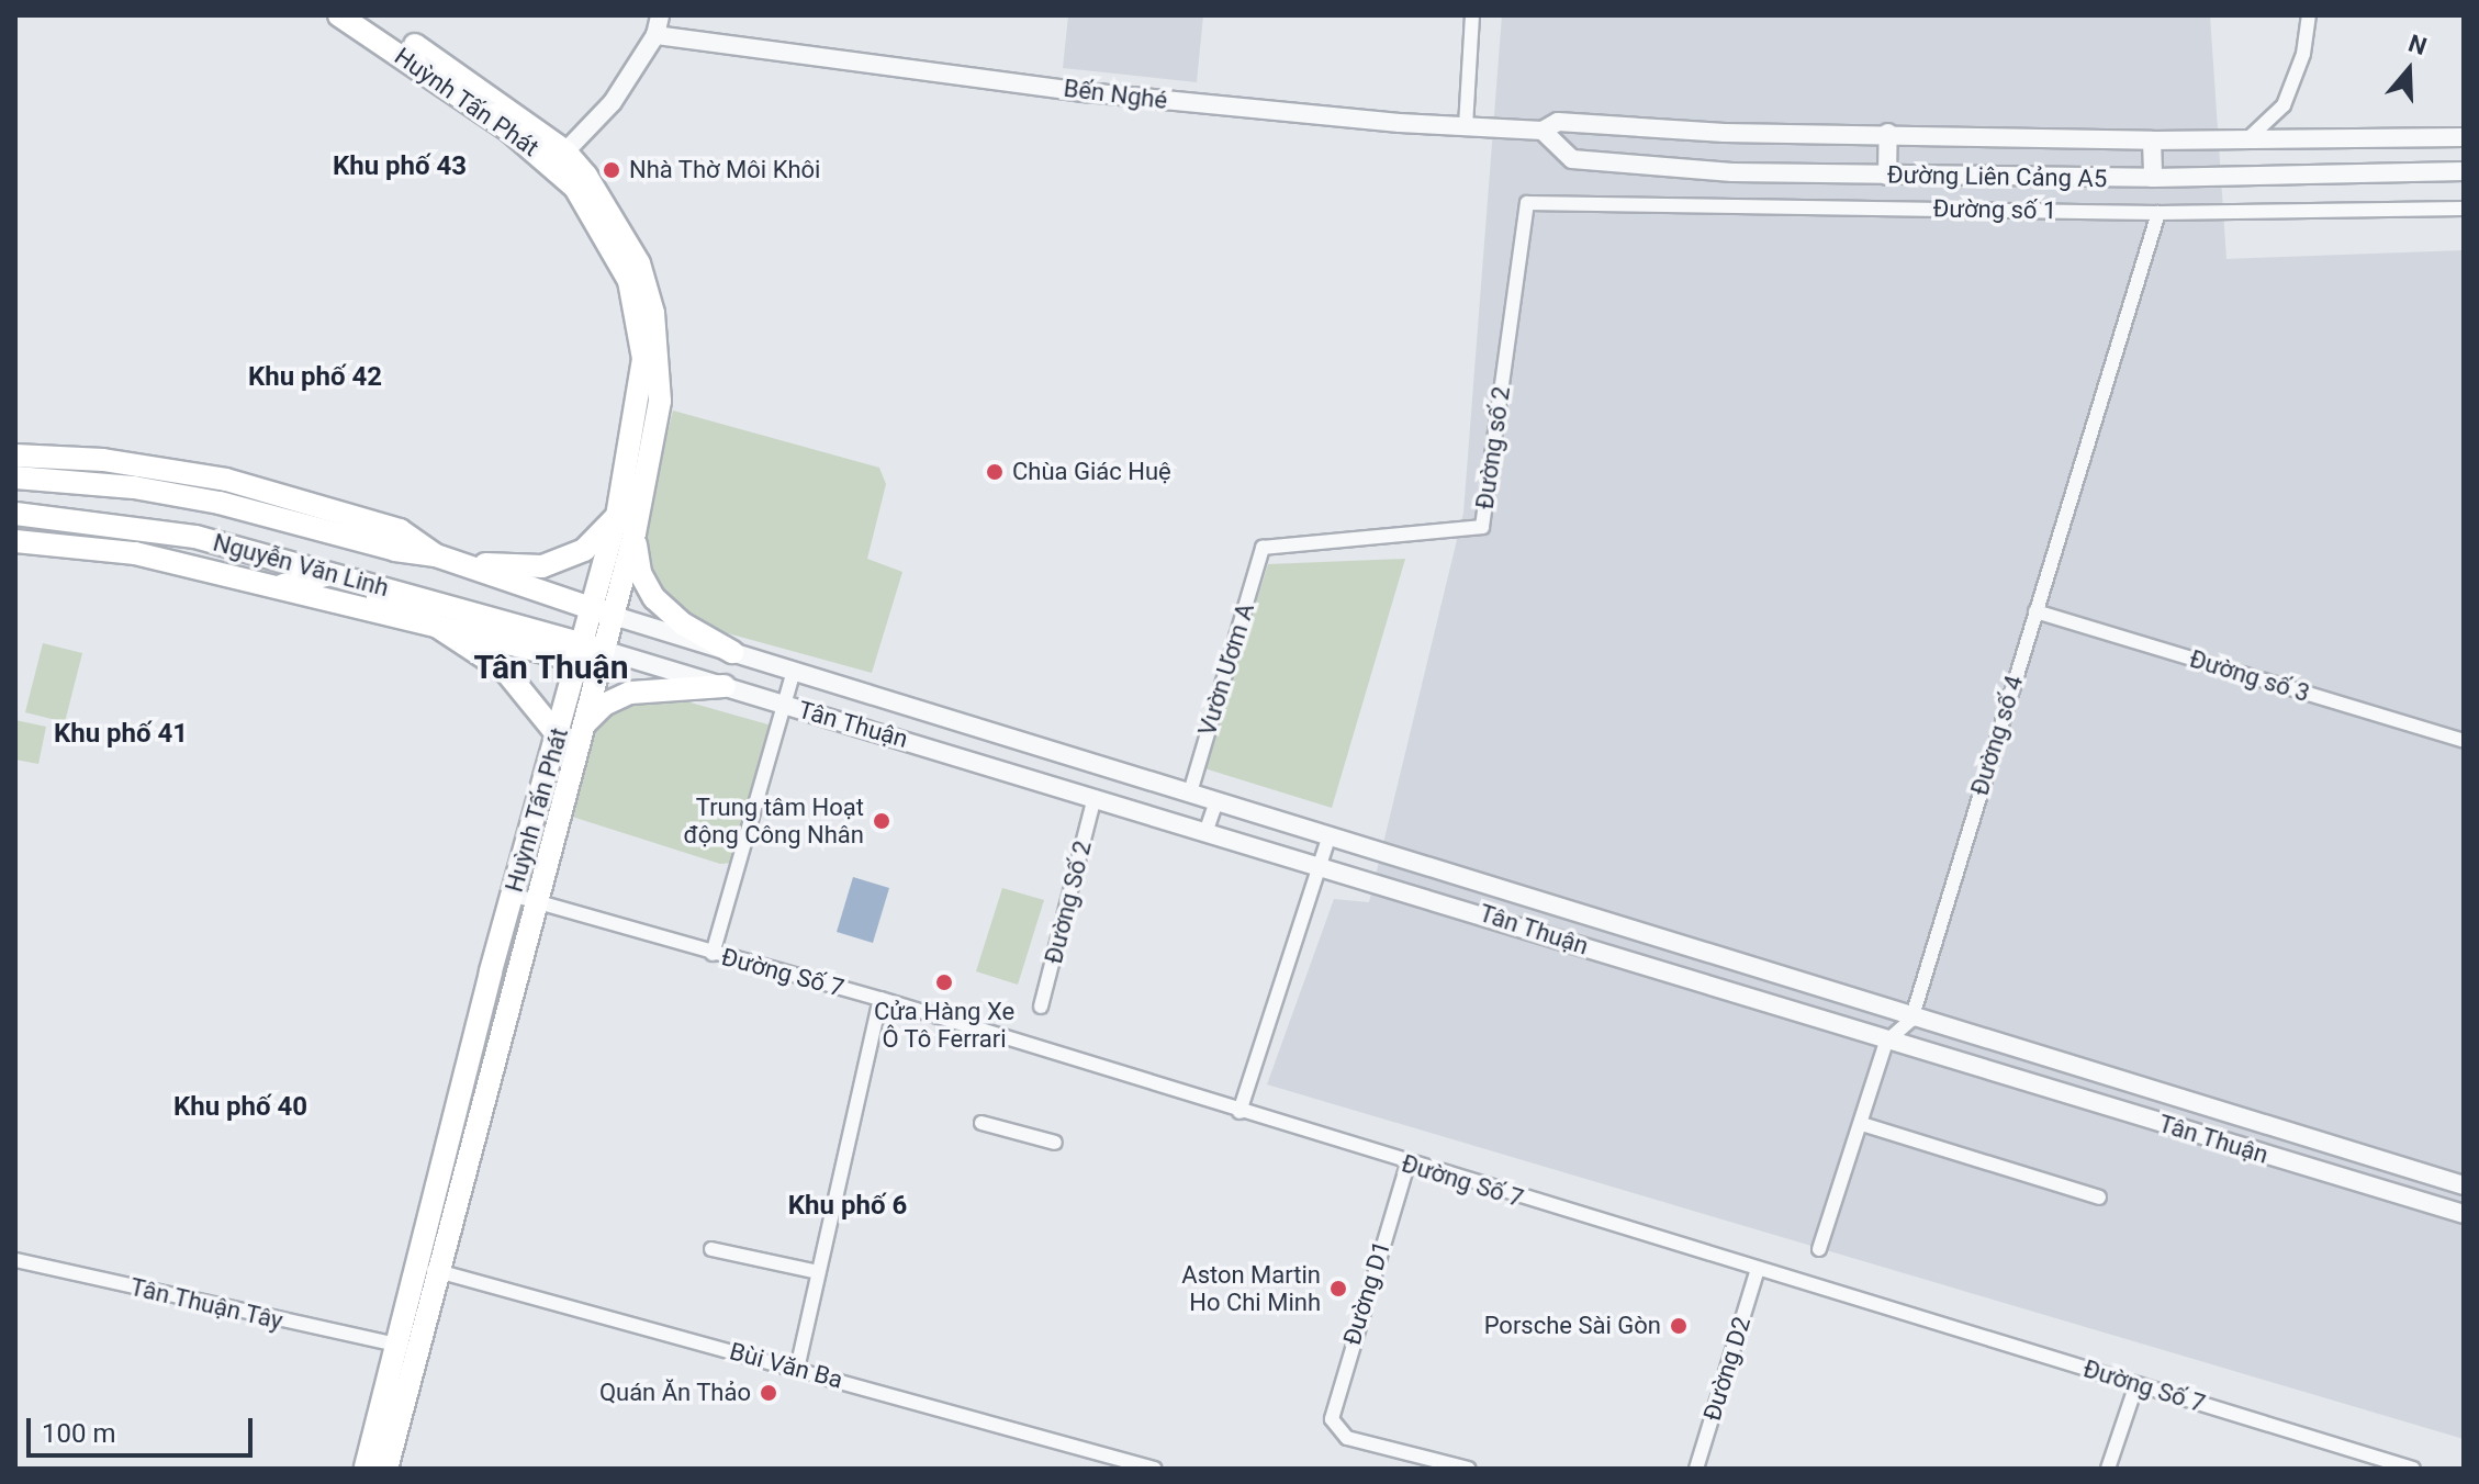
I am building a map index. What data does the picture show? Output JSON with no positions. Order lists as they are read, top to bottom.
{
  "streets": {
    "main road": ["Huỳnh Tấn Phát", "Nguyễn Văn Linh"],
    "street": [
      "Bến Nghé",
      "Đường Liên Cảng A5",
      "Đường số 1",
      "Đường số 2",
      "Vườn Ươm A",
      "Đường số 3",
      "Tân Thuận",
      "Đường số 4",
      "Đường Số 2",
      "Đường Số 7",
      "Đường D1",
      "Tân Thuận Tây",
      "Bùi Văn Ba",
      "Đường D2"
    ]
  },
  "crossings": [
    ["Bến Nghé", "Đường Liên Cảng A5"],
    ["Huỳnh Tấn Phát", "Nguyễn Văn Linh"],
    ["Huỳnh Tấn Phát", "Tân Thuận"],
    ["Huỳnh Tấn Phát", "Đường Số 7"],
    ["Huỳnh Tấn Phát", "Tân Thuận Tây"],
    ["Huỳnh Tấn Phát", "Bùi Văn Ba"],
    ["Đường số 1", "Đường số 2"],
    ["Đường số 1", "Đường số 4"],
    ["Đường số 2", "Vườn Ươm A"],
    ["Nguyễn Văn Linh", "Tân Thuận"],
    ["Vườn Ươm A", "Tân Thuận"],
    ["Đường số 3", "Đường số 4"],
    ["Tân Thuận", "Đường số 4"],
    ["Tân Thuận", "Đường Số 2"],
    ["Đường Số 7", "Đường D1"],
    ["Đường Số 7", "Đường D2"]
  ],
  "districts": [
    "Khu phố 43",
    "Khu phố 42",
    "Tân Thuận",
    "Khu phố 41",
    "Khu phố 40",
    "Khu phố 6"
  ],
  "places": [
    "Nhà Thờ Môi Khôi",
    "Chùa Giác Huệ",
    "Trung tâm Hoạt động Công Nhân",
    "Cửa Hàng Xe Ô Tô Ferrari",
    "Aston Martin Ho Chi Minh",
    "Porsche Sài Gòn",
    "Quán Ăn Thảo"
  ],
  "scale_bar": "100 m",
  "north": "top"
}
